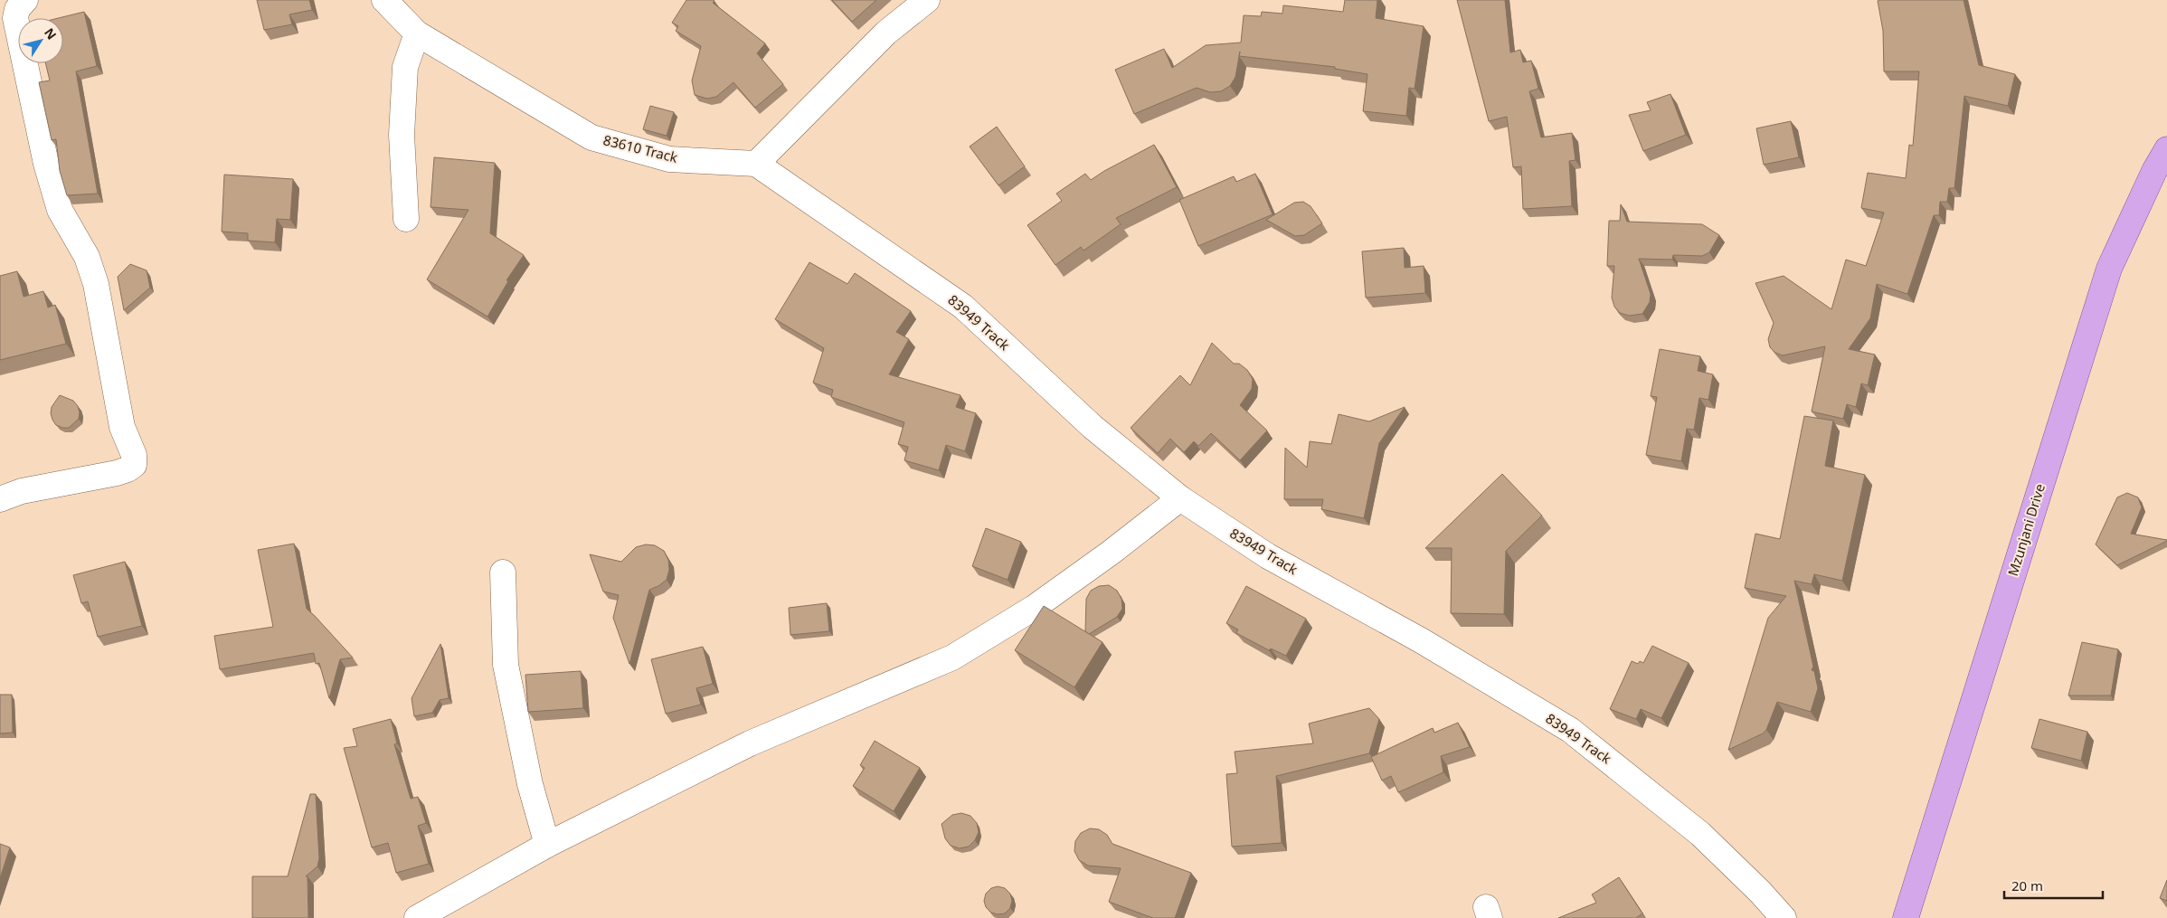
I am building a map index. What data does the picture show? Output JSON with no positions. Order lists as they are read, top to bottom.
{
  "streets": {
    "main road": ["Mzunjani Drive"],
    "street": ["83610 Track", "83949 Track"]
  },
  "crossings": [
    ["83610 Track", "83949 Track"]
  ],
  "scale_bar": "20 m",
  "north": "top right"
}
